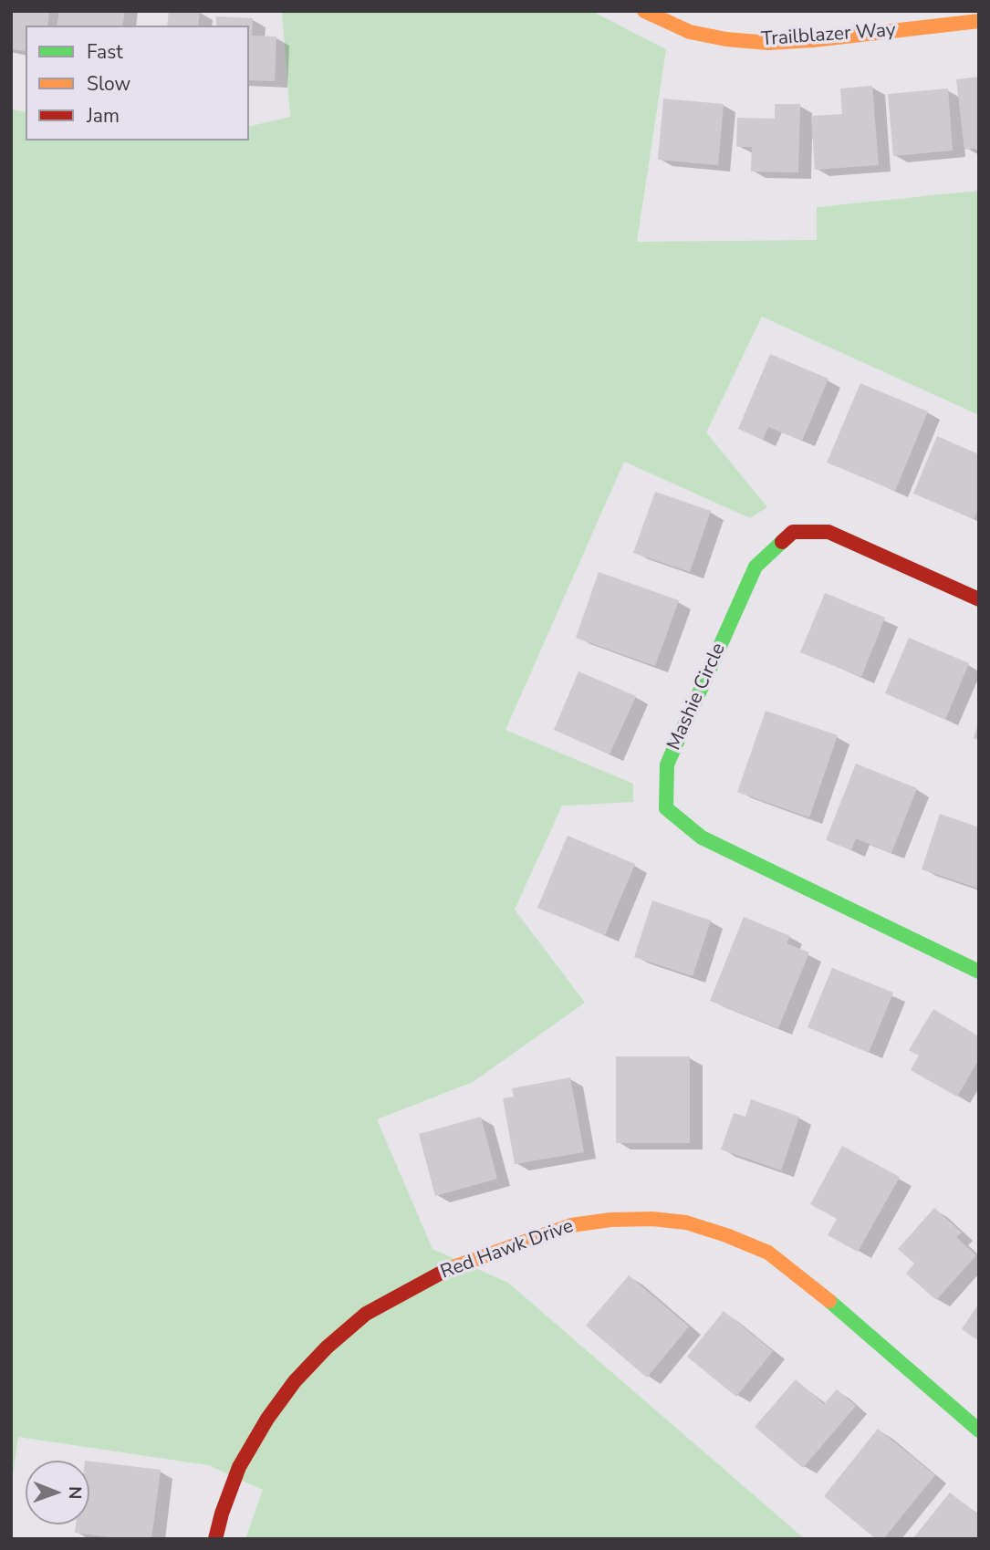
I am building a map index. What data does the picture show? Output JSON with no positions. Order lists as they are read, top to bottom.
{
  "streets": {
    "street": ["Trailblazer Way", "Mashie Circle", "Red Hawk Drive"]
  },
  "legend": ["Fast", "Slow", "Jam"],
  "north": "right"
}
